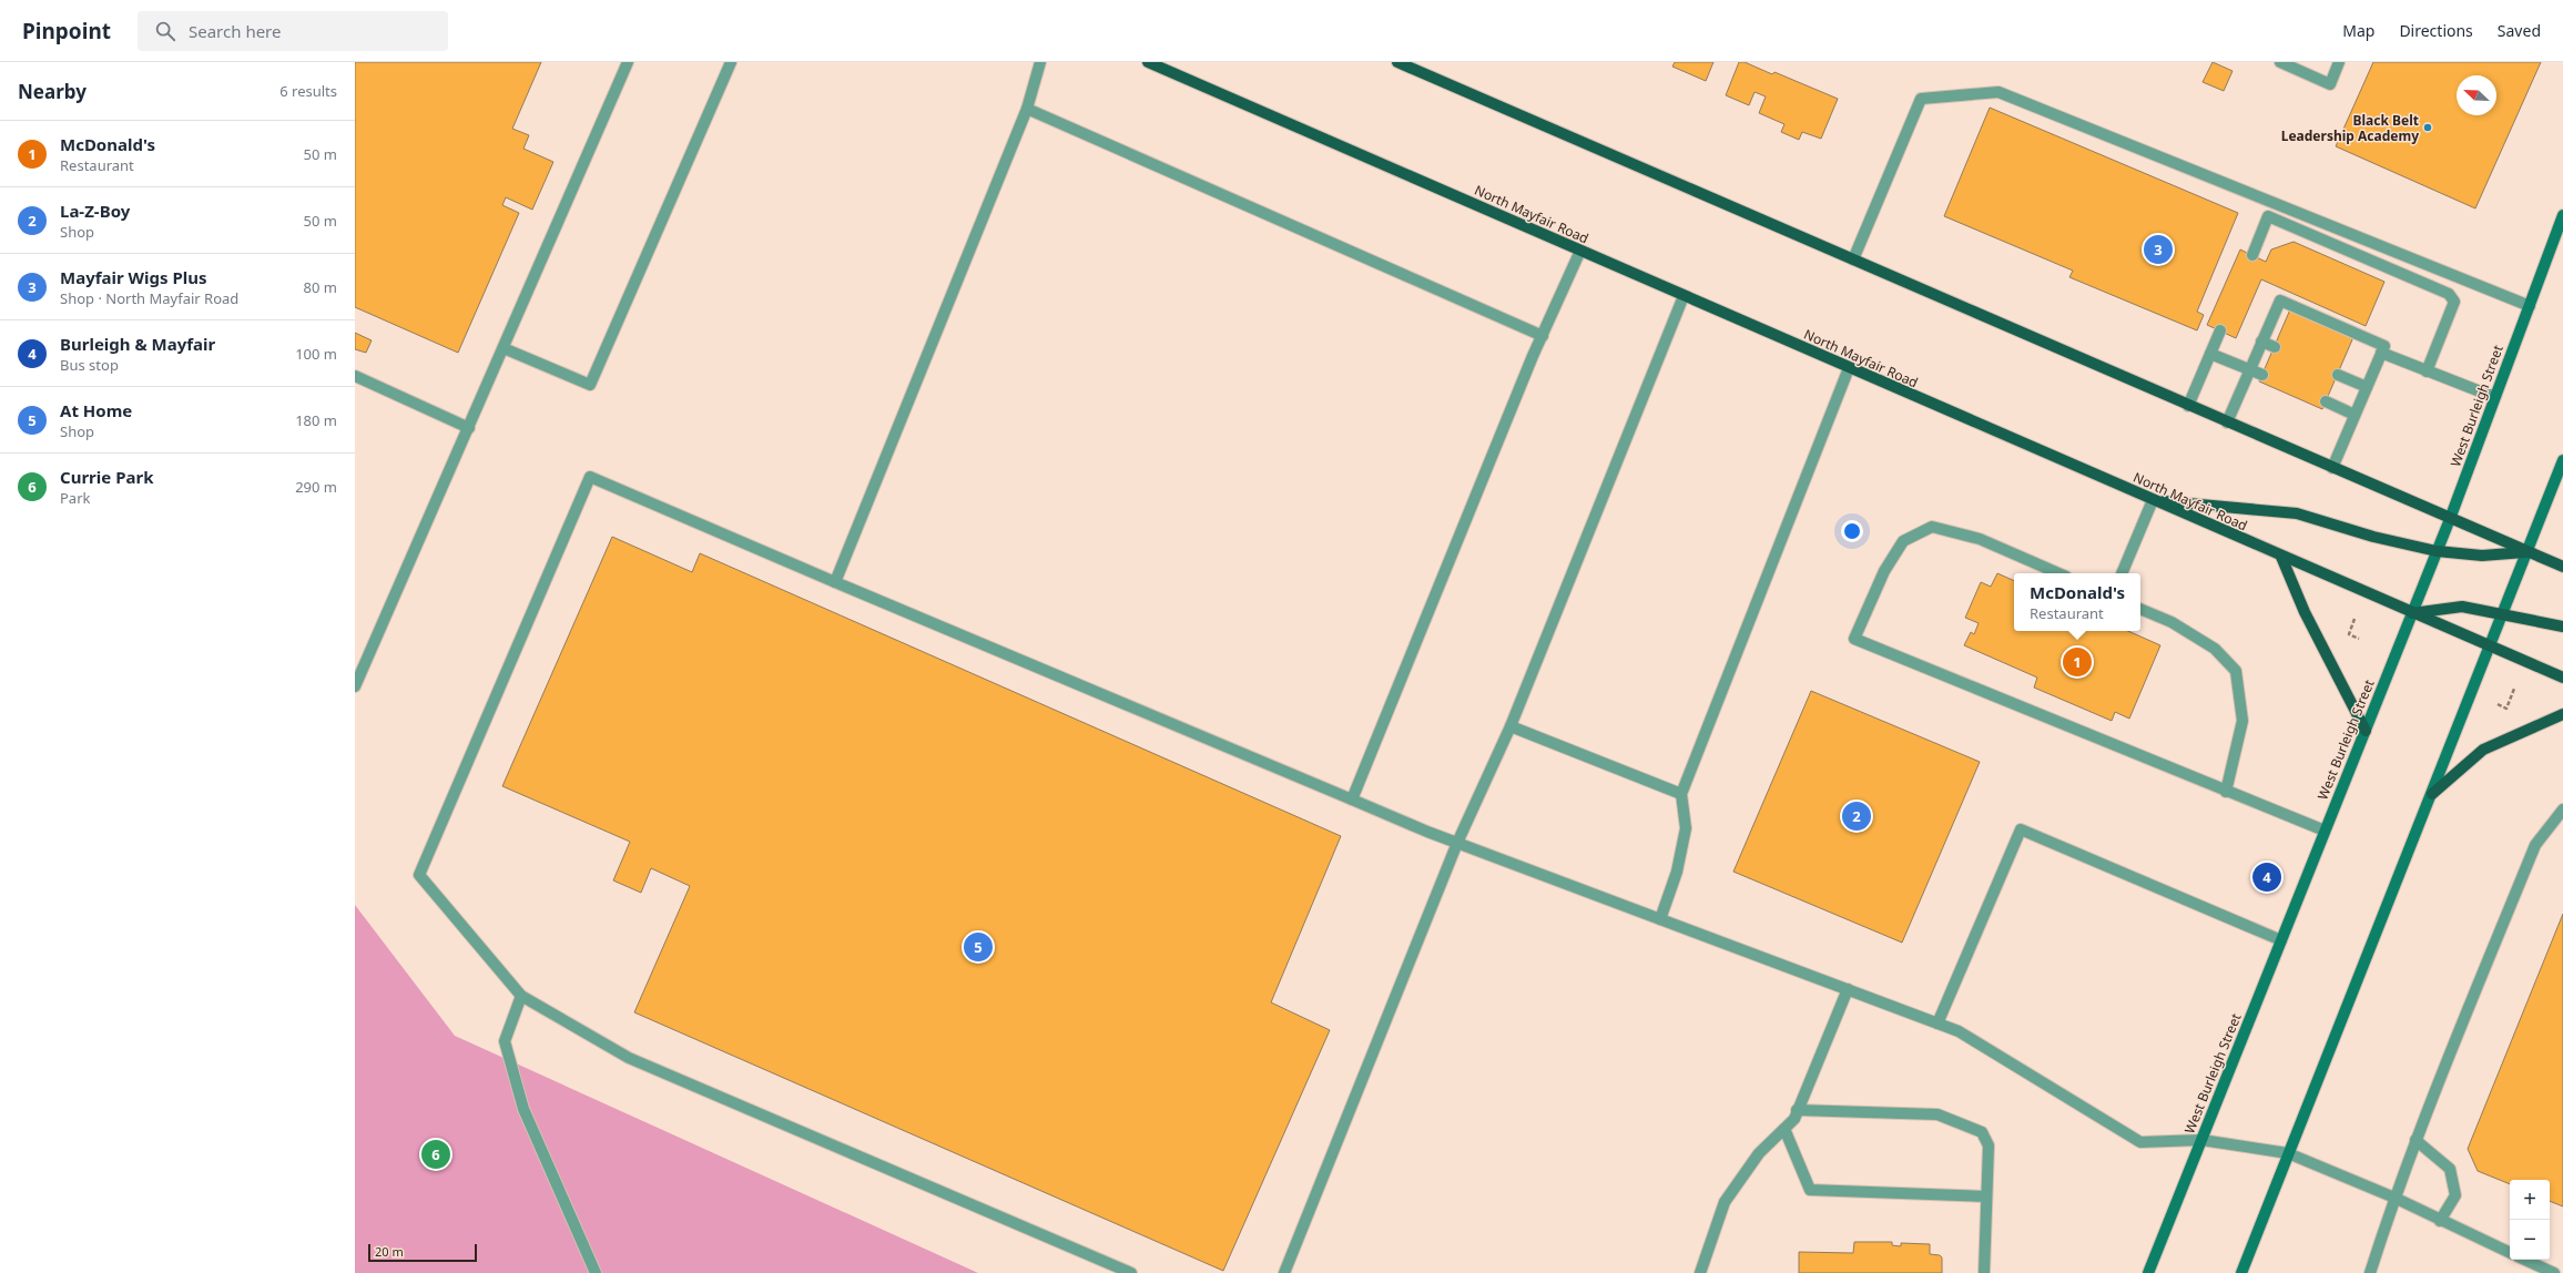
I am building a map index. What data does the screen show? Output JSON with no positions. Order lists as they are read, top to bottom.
{
  "streets": {
    "main road": ["North Mayfair Road", "West Burleigh Street"]
  },
  "crossings": [
    ["North Mayfair Road", "West Burleigh Street"]
  ],
  "places": ["Black Belt Leadership Academy"],
  "scale_bar": "20 m",
  "north": "top left",
  "page": {
    "header": "Pinpoint",
    "search": "Search here",
    "nav": ["Map", "Directions", "Saved"],
    "heading": ["Nearby", "6 results"],
    "list": [
      {
        "mark": "1",
        "name": "McDonald's",
        "note": "Restaurant",
        "value": "50 m"
      },
      {
        "mark": "2",
        "name": "La-Z-Boy",
        "note": "Shop",
        "value": "50 m"
      },
      {
        "mark": "3",
        "name": "Mayfair Wigs Plus",
        "note": "Shop · North Mayfair Road",
        "value": "80 m"
      },
      {
        "mark": "4",
        "name": "Burleigh & Mayfair",
        "note": "Bus stop",
        "value": "100 m"
      },
      {
        "mark": "5",
        "name": "At Home",
        "note": "Shop",
        "value": "180 m"
      },
      {
        "mark": "6",
        "name": "Currie Park",
        "note": "Park",
        "value": "290 m"
      }
    ],
    "pins": [
      "3",
      "1",
      "2",
      "4",
      "5",
      "6"
    ],
    "popup": ["McDonald's", "Restaurant"],
    "map_buttons": ["+", "−"],
    "scale": "20 m"
  }
}
